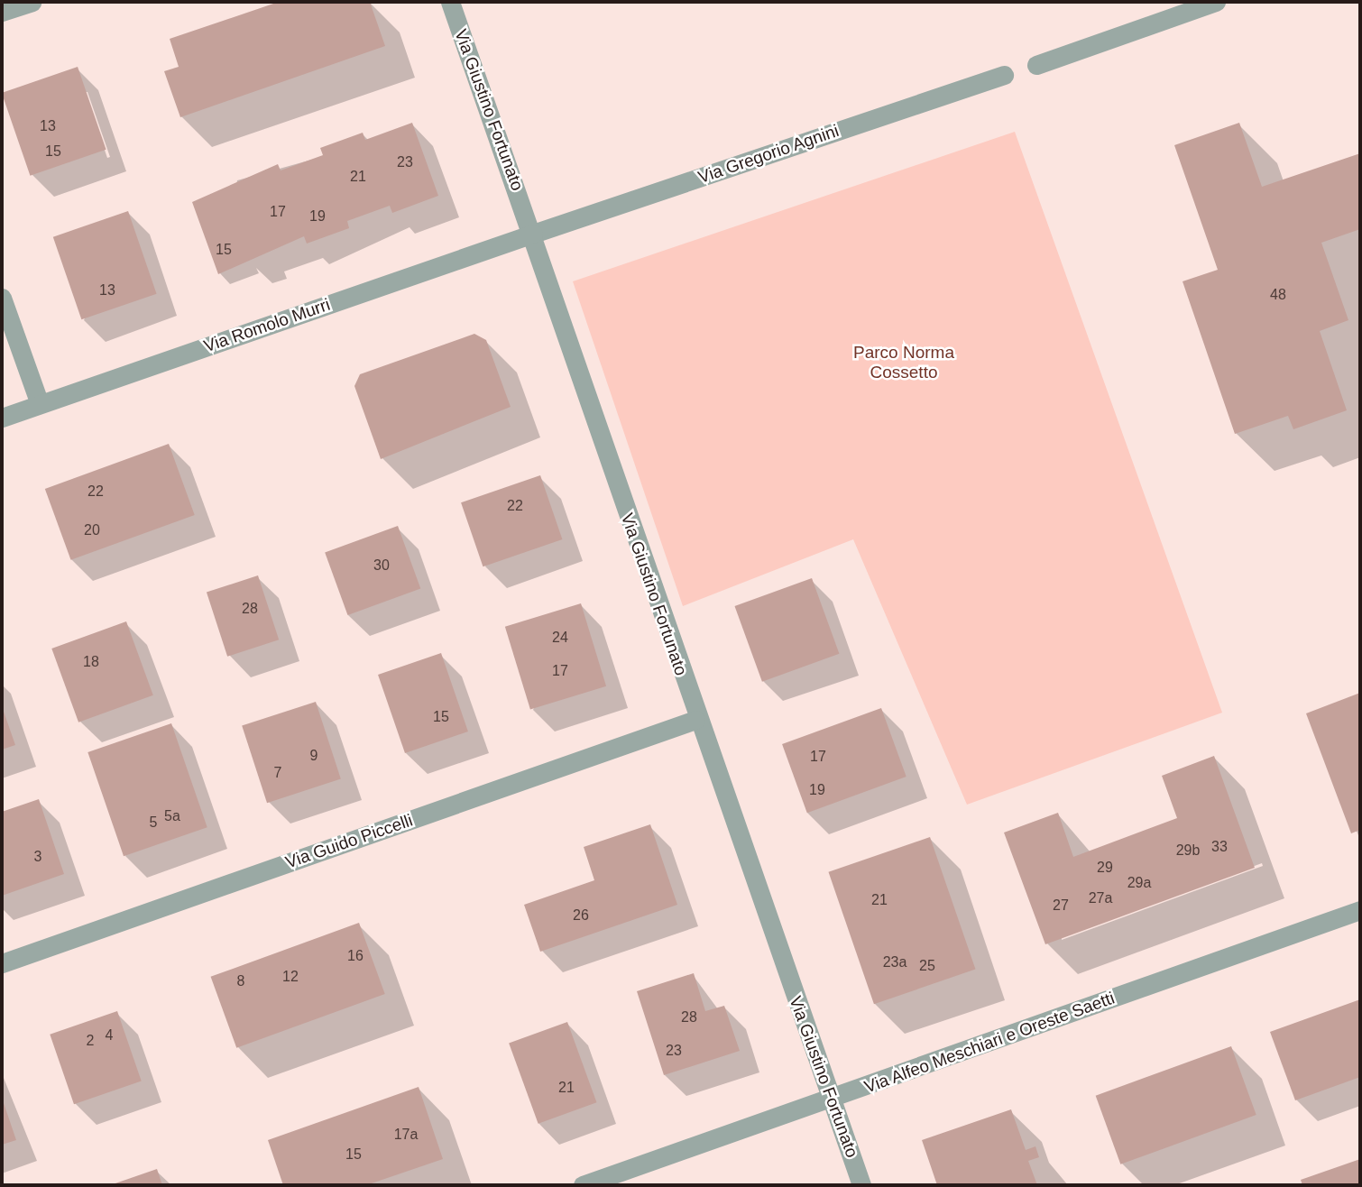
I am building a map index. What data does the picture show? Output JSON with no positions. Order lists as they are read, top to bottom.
{
  "streets": {
    "street": [
      "Via Giustino Fortunato",
      "Via Gregorio Agnini",
      "Via Romolo Murri",
      "Via Guido Piccelli",
      "Via Alfeo Meschiari e Oreste Saetti"
    ]
  },
  "crossings": [
    ["Via Giustino Fortunato", "Via Gregorio Agnini"],
    ["Via Giustino Fortunato", "Via Romolo Murri"],
    ["Via Giustino Fortunato", "Via Guido Piccelli"],
    ["Via Giustino Fortunato", "Via Alfeo Meschiari e Oreste Saetti"],
    ["Via Gregorio Agnini", "Via Romolo Murri"]
  ],
  "parks": ["Parco Norma Cossetto"],
  "house_numbers": [
    "13",
    "15",
    "23",
    "21",
    "17",
    "19",
    "15",
    "13",
    "48",
    "22",
    "22",
    "20",
    "30",
    "28",
    "24",
    "18",
    "17",
    "15",
    "9",
    "17",
    "7",
    "19",
    "5a",
    "5",
    "33",
    "29b",
    "3",
    "29",
    "29a",
    "27a",
    "21",
    "27",
    "26",
    "16",
    "23a",
    "25",
    "12",
    "8",
    "28",
    "4",
    "2",
    "23",
    "21",
    "17a",
    "15"
  ]
}
